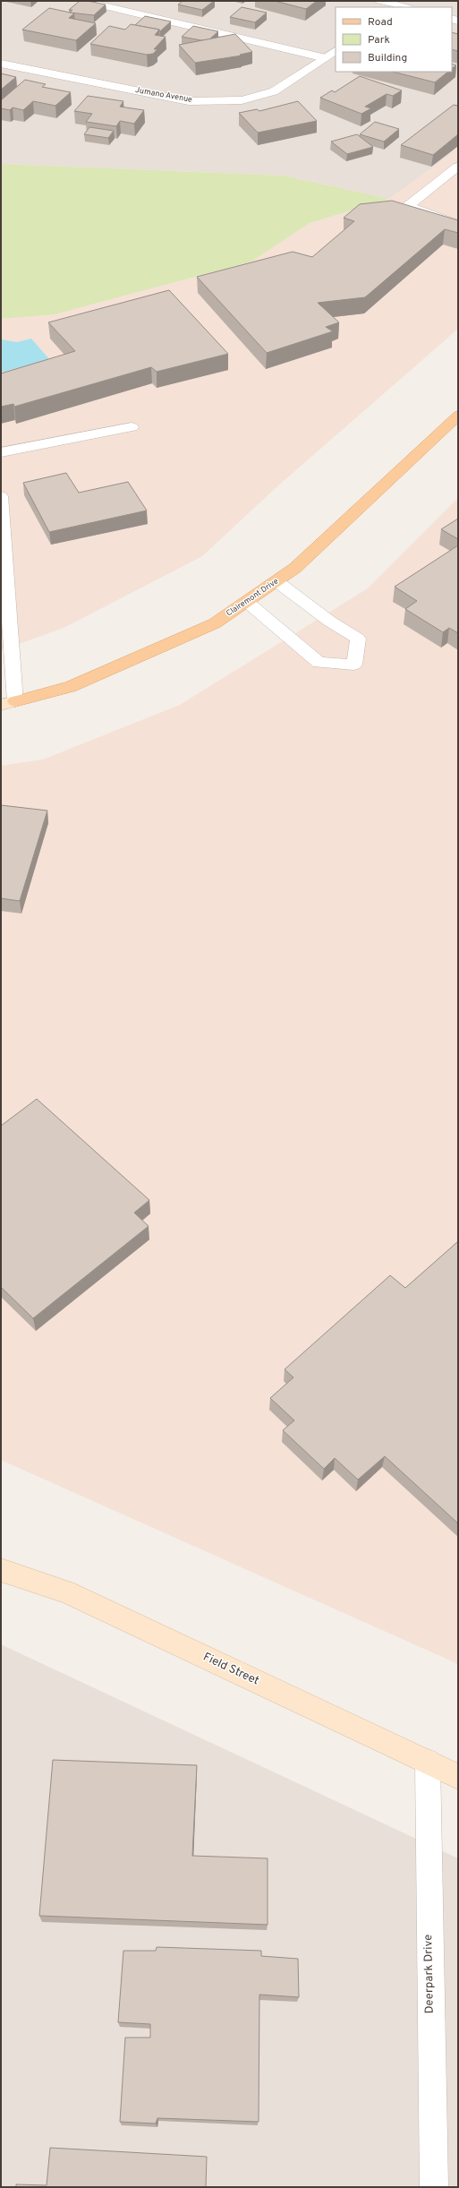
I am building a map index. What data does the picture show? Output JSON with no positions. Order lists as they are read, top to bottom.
{
  "streets": {
    "main road": ["Clairemont Drive", "Field Street"],
    "street": ["Jumano Avenue", "Deerpark Drive"]
  },
  "crossings": [
    ["Field Street", "Deerpark Drive"]
  ],
  "legend": ["Road", "Park", "Building"]
}
